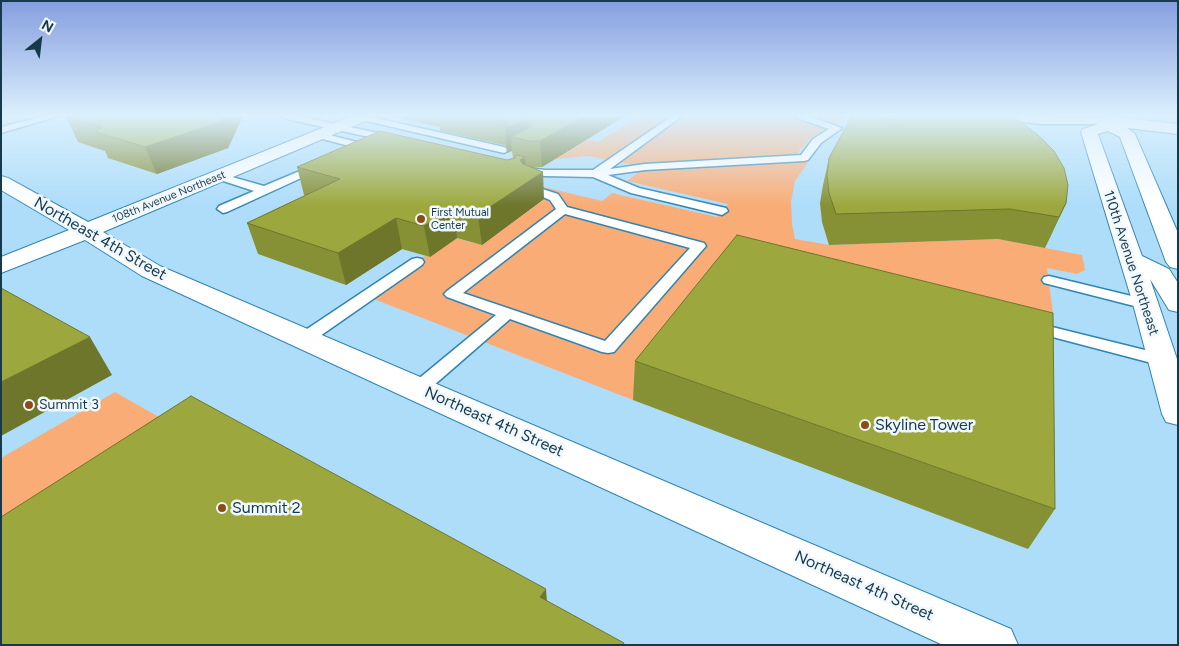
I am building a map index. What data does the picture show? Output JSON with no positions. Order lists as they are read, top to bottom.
{
  "streets": {
    "main road": ["108th Avenue Northeast", "Northeast 4th Street", "110th Avenue Northeast"]
  },
  "crossings": [
    ["108th Avenue Northeast", "Northeast 4th Street"]
  ],
  "places": [
    "First Mutual Center",
    "Summit 3",
    "Skyline Tower",
    "Summit 2"
  ],
  "north": "top right"
}
